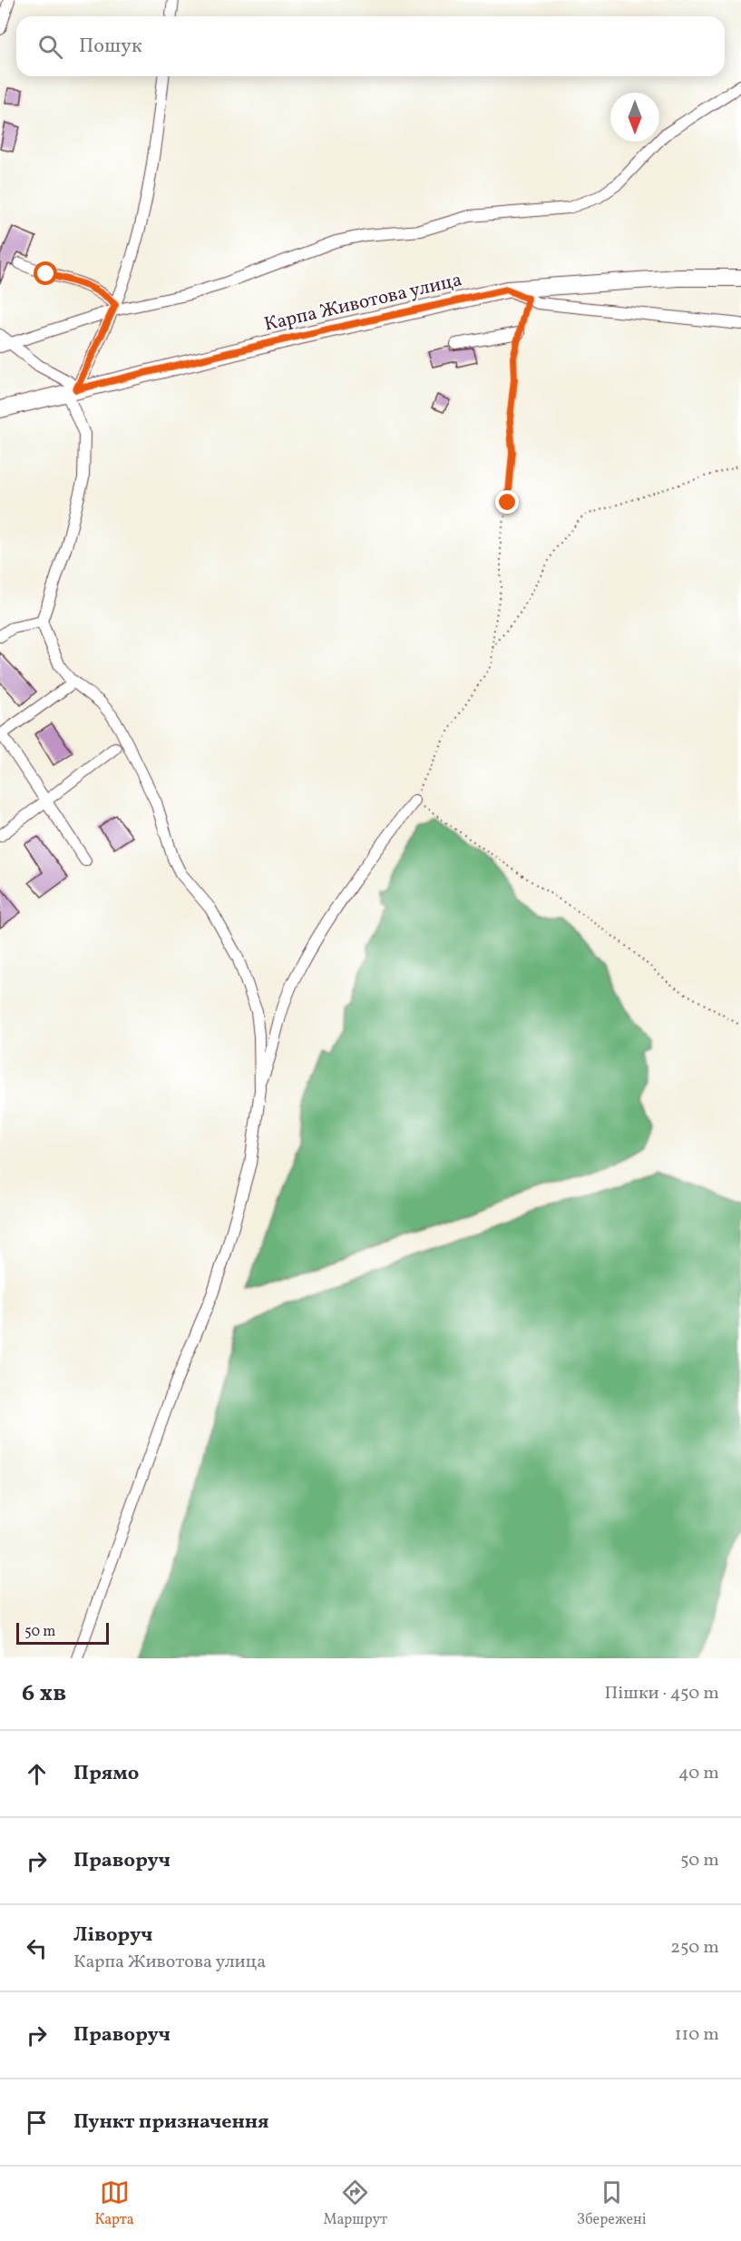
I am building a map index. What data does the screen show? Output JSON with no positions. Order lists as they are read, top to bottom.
{
  "streets": {
    "main road": ["Карпа Животова улица"]
  },
  "scale_bar": "50 m",
  "north": "bottom",
  "page": {
    "search": "Пошук",
    "scale": "50 m",
    "heading": ["6 хв", "Пішки · 450 m"],
    "list": [
      ["Прямо", "40 m"],
      ["Праворуч", "50 m"],
      ["Ліворуч", "Карпа Животова улица", "250 m"],
      ["Праворуч", "110 m"],
      "Пункт призначення"
    ],
    "nav": ["Карта", "Маршрут", "Збережені"]
  }
}
